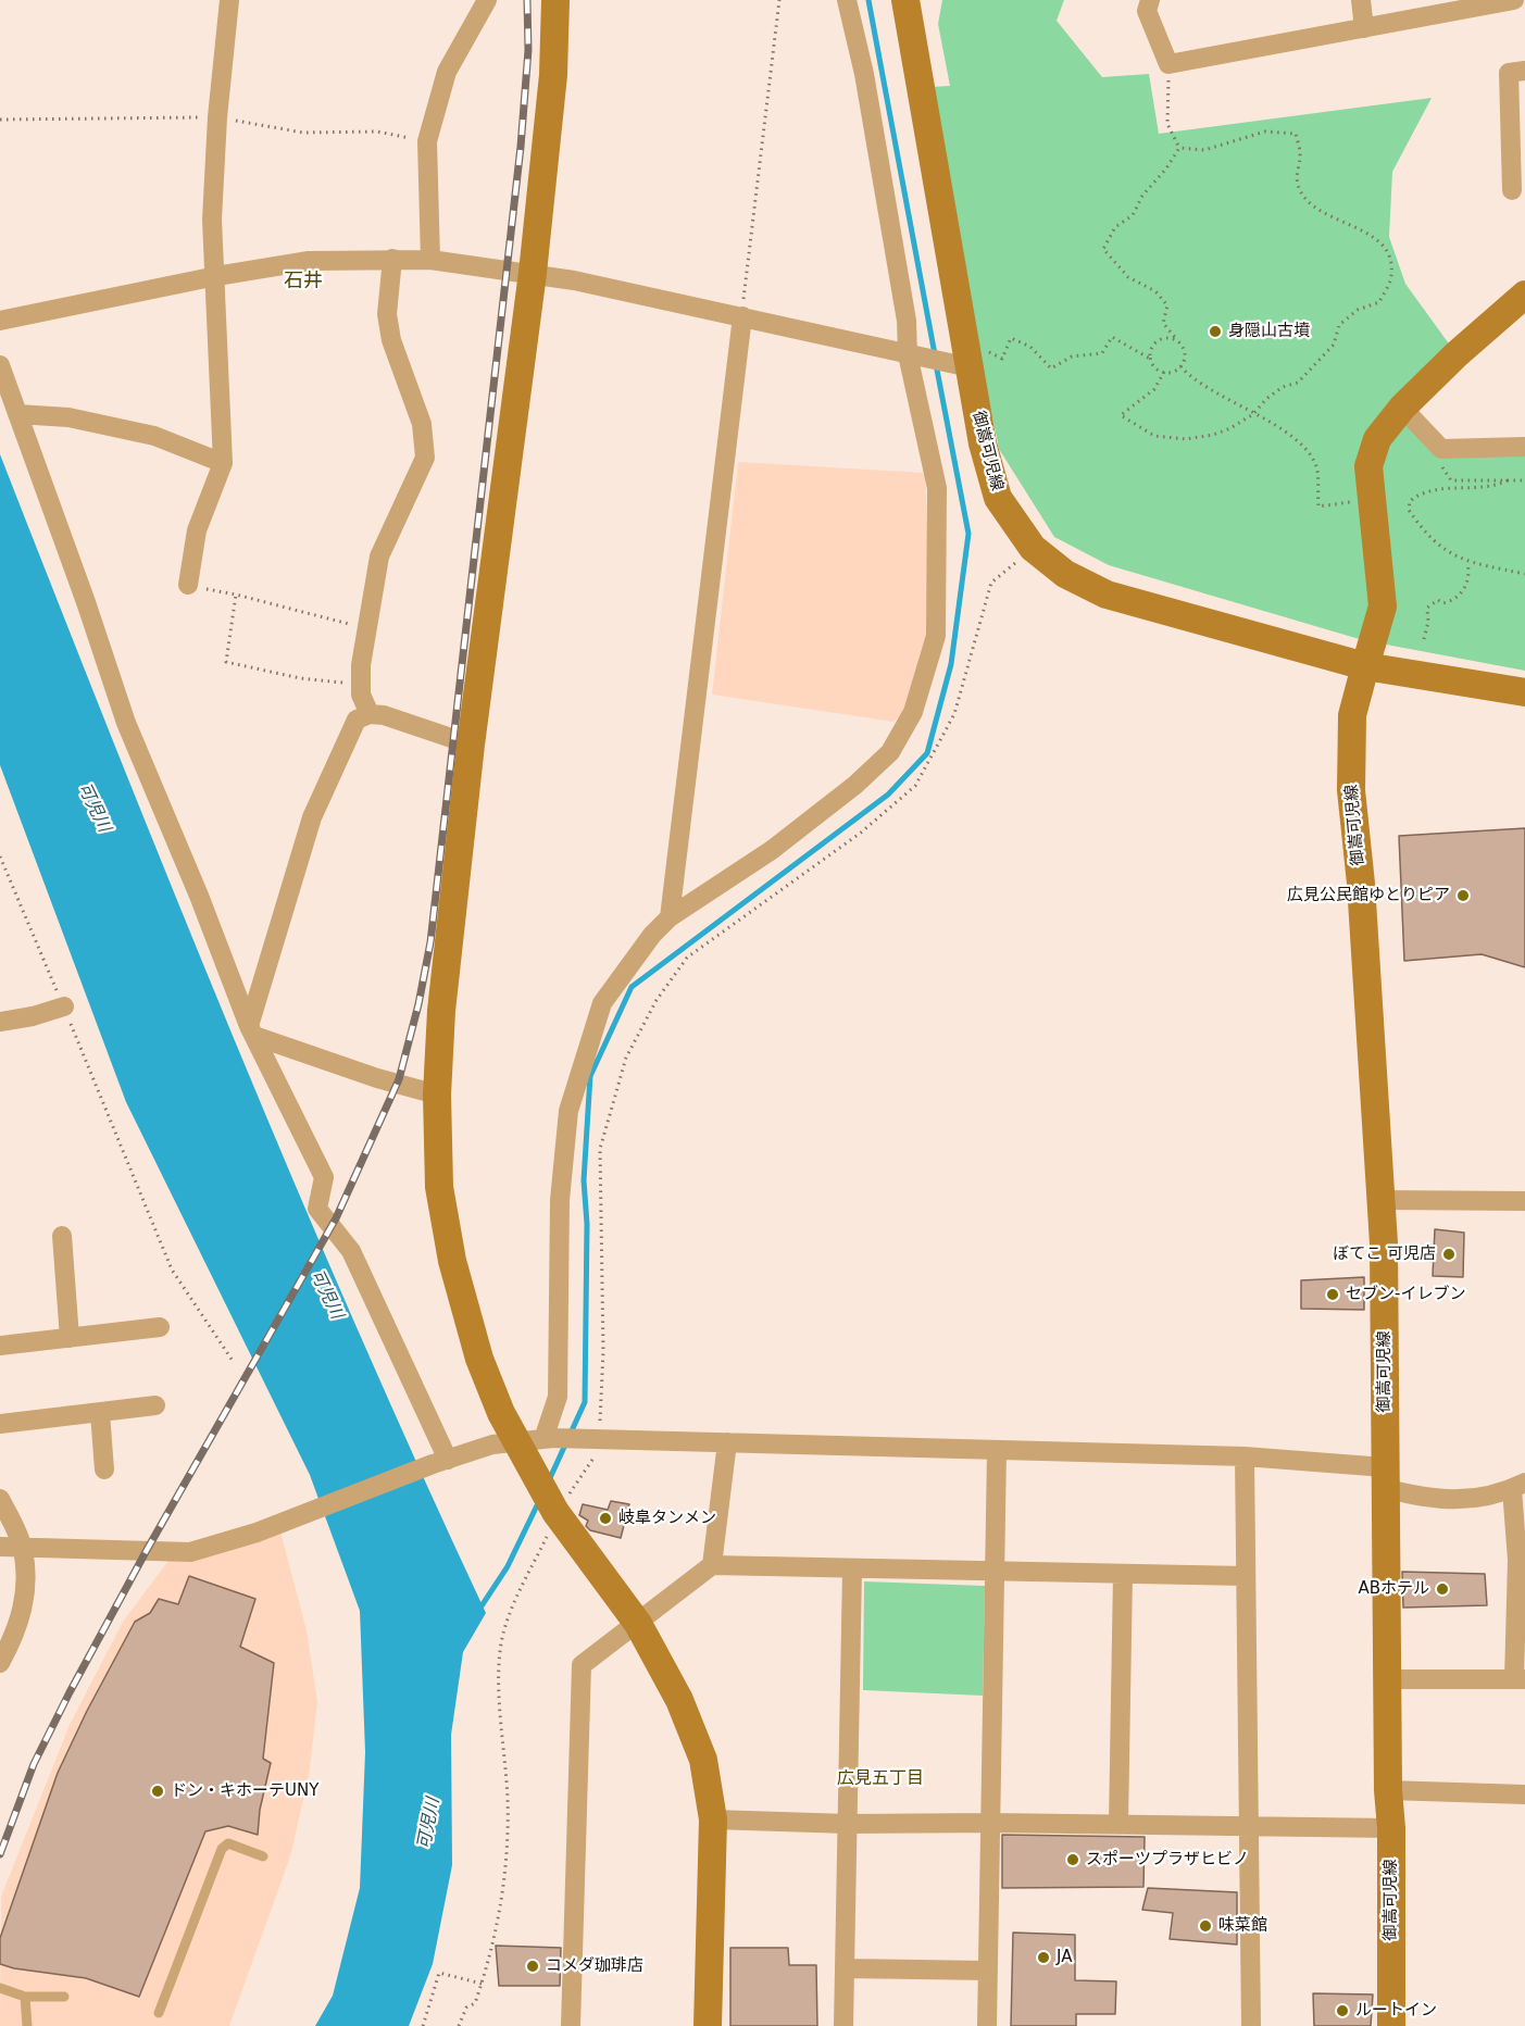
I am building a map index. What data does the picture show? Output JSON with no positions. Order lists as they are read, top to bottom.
{
  "streets": {
    "street": ["御嵩可児線"]
  },
  "districts": ["石井", "広見五丁目"],
  "water": ["可児川"],
  "places": [
    "身隠山古墳",
    "広見公民館ゆとりピア",
    "ぼてこ 可児店",
    "セブン-イレブン",
    "岐阜タンメン",
    "ABホテル",
    "ドン・キホーテUNY",
    "スポーツプラザヒビノ",
    "味菜館",
    "JA",
    "コメダ珈琲店",
    "ルートイン"
  ]
}
